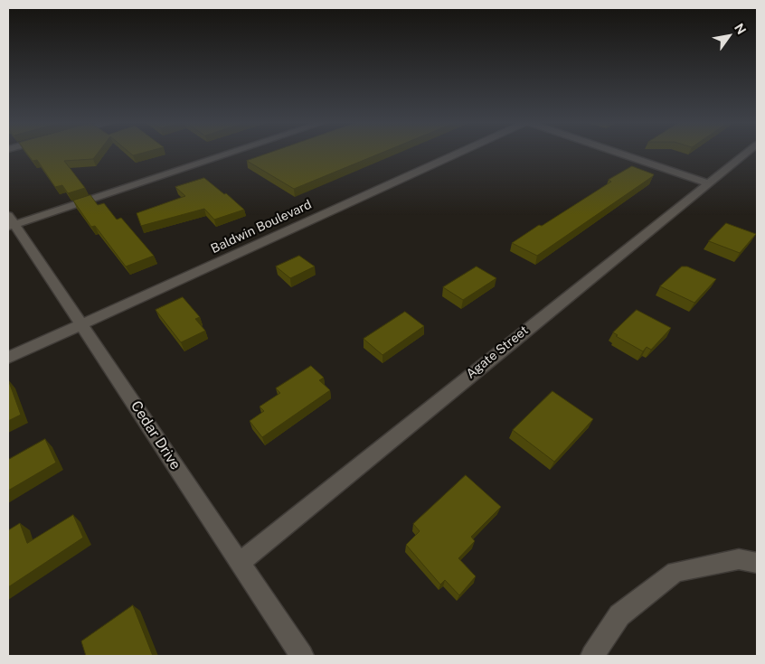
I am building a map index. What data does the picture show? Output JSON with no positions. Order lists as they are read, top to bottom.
{
  "streets": {
    "street": ["Baldwin Boulevard", "Agate Street", "Cedar Drive"]
  },
  "crossings": [
    ["Baldwin Boulevard", "Cedar Drive"],
    ["Agate Street", "Cedar Drive"]
  ],
  "north": "top right"
}
